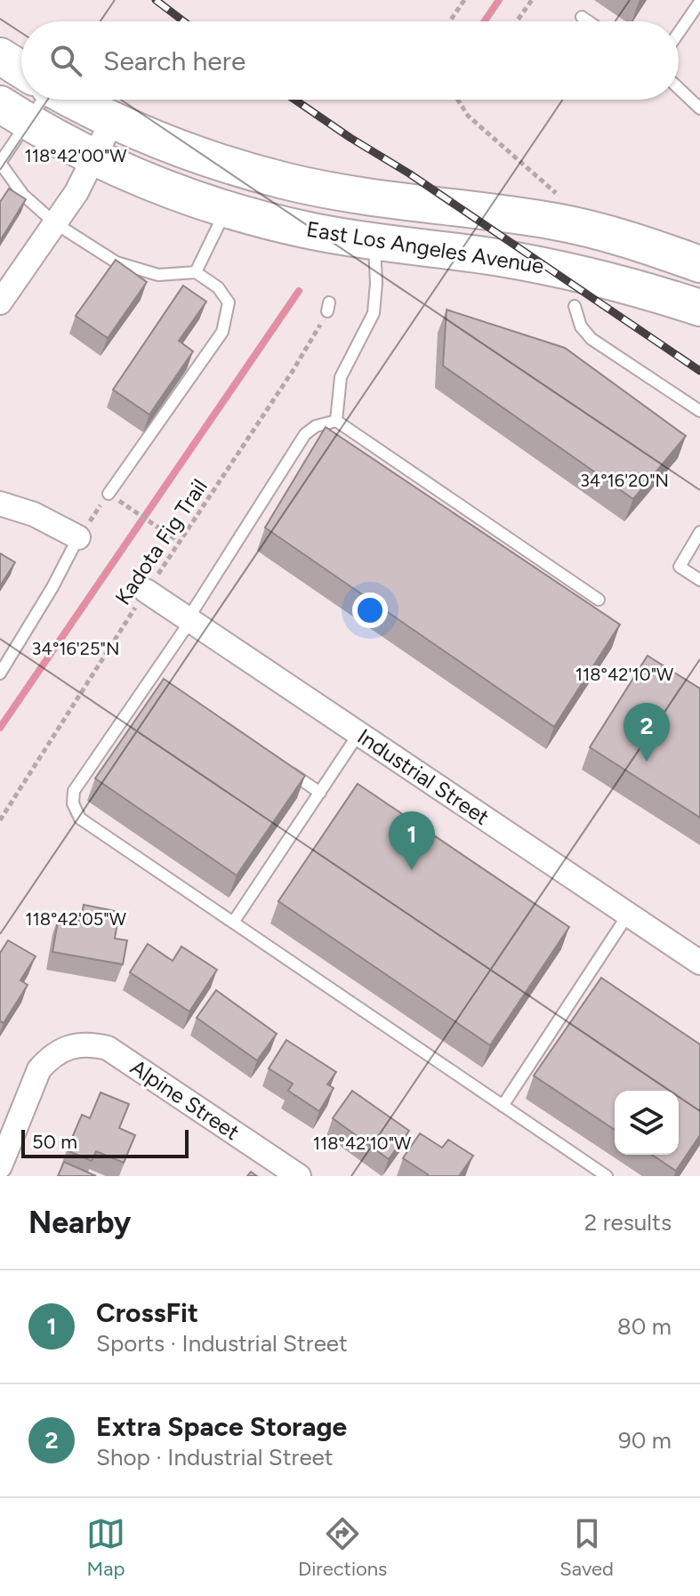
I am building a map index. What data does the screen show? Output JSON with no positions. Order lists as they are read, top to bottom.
{
  "streets": {
    "main road": ["East Los Angeles Avenue"],
    "street": ["Industrial Street", "Alpine Street"],
    "path": ["Kadota Fig Trail"]
  },
  "crossings": [
    ["Kadota Fig Trail", "Industrial Street"]
  ],
  "scale_bar": "50 m",
  "page": {
    "search": "Search here",
    "pins": ["2", "1"],
    "scale": "50 m",
    "heading": ["Nearby", "2 results"],
    "list": [
      {
        "mark": "1",
        "name": "CrossFit",
        "note": "Sports · Industrial Street",
        "value": "80 m"
      },
      {
        "mark": "2",
        "name": "Extra Space Storage",
        "note": "Shop · Industrial Street",
        "value": "90 m"
      }
    ],
    "nav": ["Map", "Directions", "Saved"]
  },
  "coordinates": [
    "118°42'00\"W",
    "34°16'20\"N",
    "34°16'25\"N",
    "118°42'10\"W",
    "118°42'05\"W"
  ]
}
